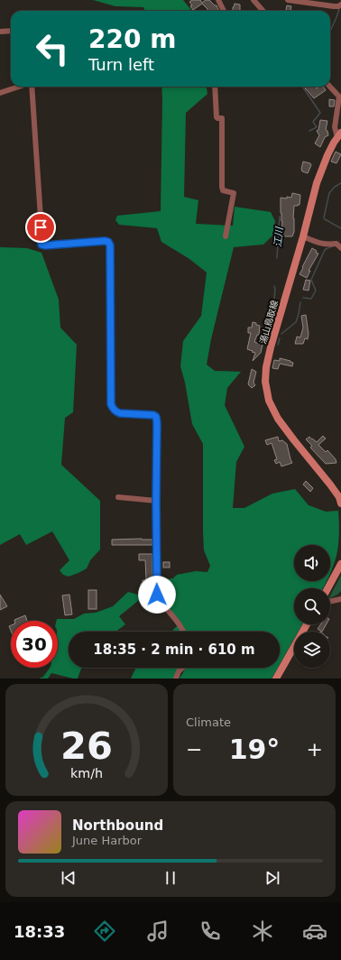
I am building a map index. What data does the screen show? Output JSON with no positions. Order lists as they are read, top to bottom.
{
  "streets": {
    "main road": ["湯山鳥取線"]
  },
  "water": ["江川"],
  "page": {
    "turn": ["220 m", "Turn left"],
    "limit": "30",
    "trip": "18:35 · 2 min · 610 m",
    "tile": "Climate",
    "heat": ["−", "19°", "+"],
    "song": ["Northbound", "June Harbor"],
    "tabs": "18:33",
    "gauge": ["26", "km/h"]
  }
}
